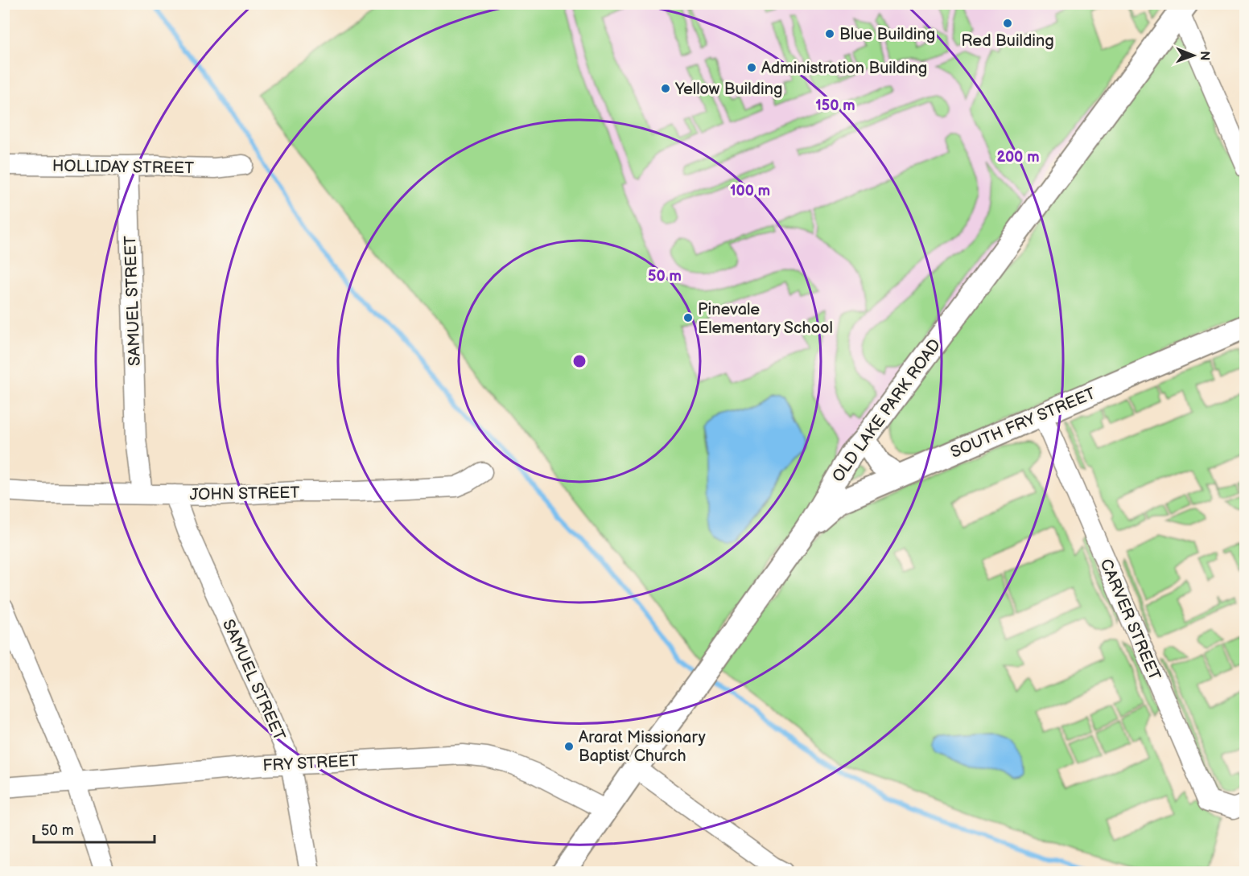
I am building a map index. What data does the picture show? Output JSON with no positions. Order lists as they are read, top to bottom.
{
  "streets": {
    "street": [
      "HOLLIDAY STREET",
      "SAMUEL STREET",
      "OLD LAKE PARK ROAD",
      "SOUTH FRY STREET",
      "JOHN STREET",
      "CARVER STREET",
      "FRY STREET"
    ]
  },
  "crossings": [
    ["HOLLIDAY STREET", "SAMUEL STREET"],
    ["SAMUEL STREET", "JOHN STREET"],
    ["SAMUEL STREET", "FRY STREET"],
    ["OLD LAKE PARK ROAD", "SOUTH FRY STREET"],
    ["OLD LAKE PARK ROAD", "FRY STREET"],
    ["SOUTH FRY STREET", "CARVER STREET"]
  ],
  "places": [
    "Red Building",
    "Blue Building",
    "Administration Building",
    "Yellow Building",
    "Pinevale Elementary School",
    "Ararat Missionary Baptist Church"
  ],
  "scale_bar": "50 m",
  "north": "right",
  "rings": [
    "150 m",
    "200 m",
    "100 m",
    "50 m"
  ]
}
